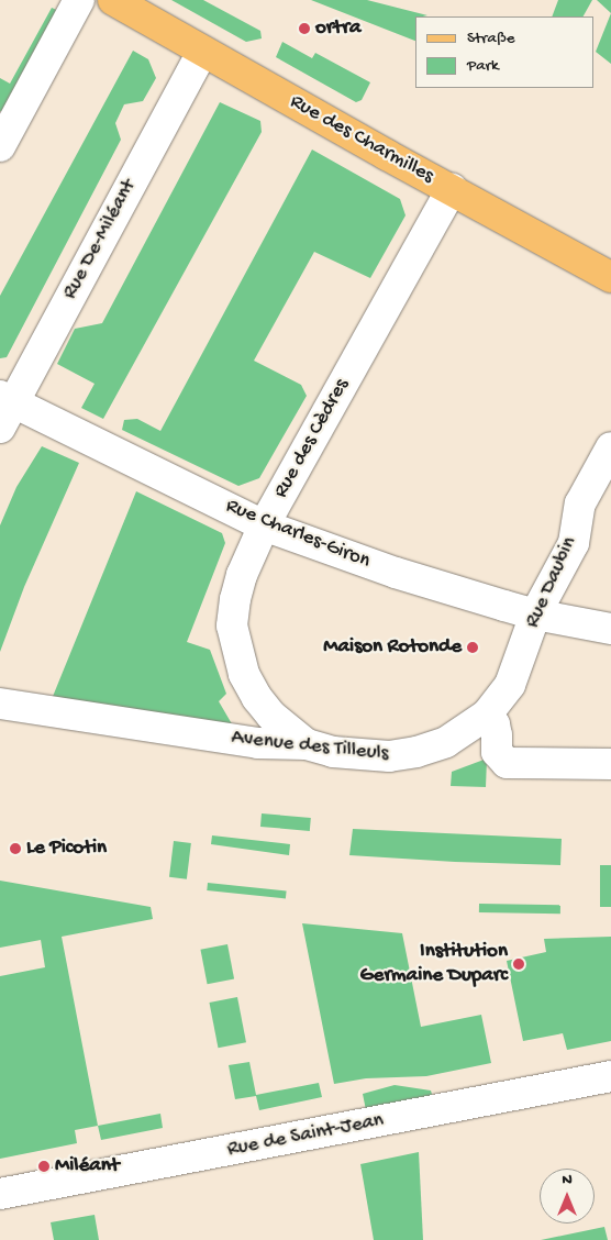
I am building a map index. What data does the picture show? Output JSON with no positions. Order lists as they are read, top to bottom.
{
  "streets": {
    "main road": ["Rue des Charmilles"],
    "street": [
      "Rue De-Miléant",
      "Rue des Cèdres",
      "Rue Charles-Giron",
      "Rue Daubin",
      "Avenue des Tilleuls",
      "Rue de Saint-Jean"
    ]
  },
  "crossings": [
    ["Rue des Charmilles", "Rue De-Miléant"],
    ["Rue des Charmilles", "Rue des Cèdres"],
    ["Rue De-Miléant", "Rue Charles-Giron"],
    ["Rue des Cèdres", "Rue Charles-Giron"],
    ["Rue des Cèdres", "Avenue des Tilleuls"],
    ["Rue Charles-Giron", "Rue Daubin"],
    ["Rue Daubin", "Avenue des Tilleuls"]
  ],
  "places": [
    "ortra",
    "Maison Rotonde",
    "Le Picotin",
    "Institution Germaine Duparc",
    "Miléant"
  ],
  "legend": ["Straße", "Park"],
  "north": "top"
}
